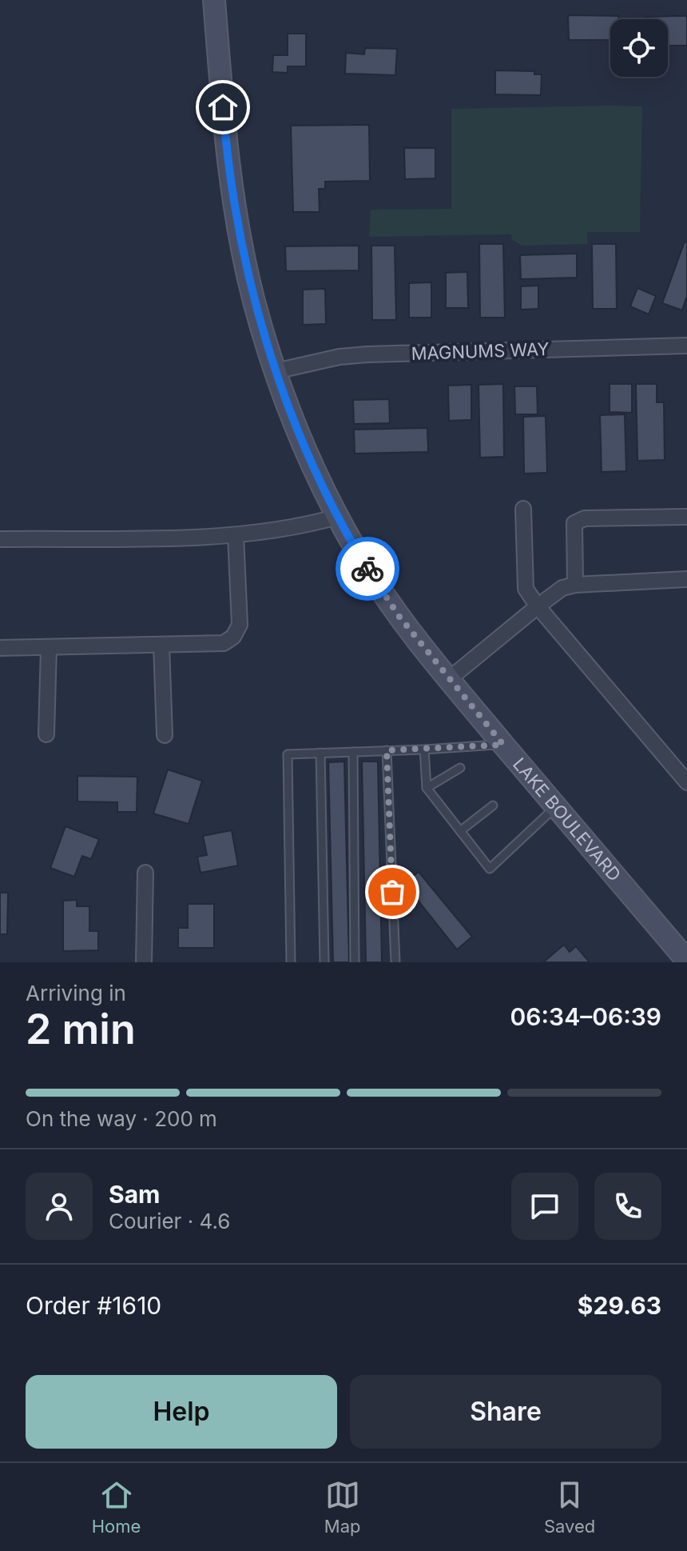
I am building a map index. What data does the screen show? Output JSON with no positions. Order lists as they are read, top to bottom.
{
  "streets": {
    "main road": ["LAKE BOULEVARD"],
    "street": ["MAGNUMS WAY"]
  },
  "crossings": [
    ["MAGNUMS WAY", "LAKE BOULEVARD"]
  ],
  "page": {
    "heading": ["2 min", "Arriving in", "06:34–06:39"],
    "panel": [
      "Sam",
      "Courier · 4.6",
      "Order #1610",
      "$29.63"
    ],
    "bar": "On the way · 200 m",
    "buttons": ["Help", "Share"],
    "tabs": ["Home", "Map", "Saved"]
  }
}
